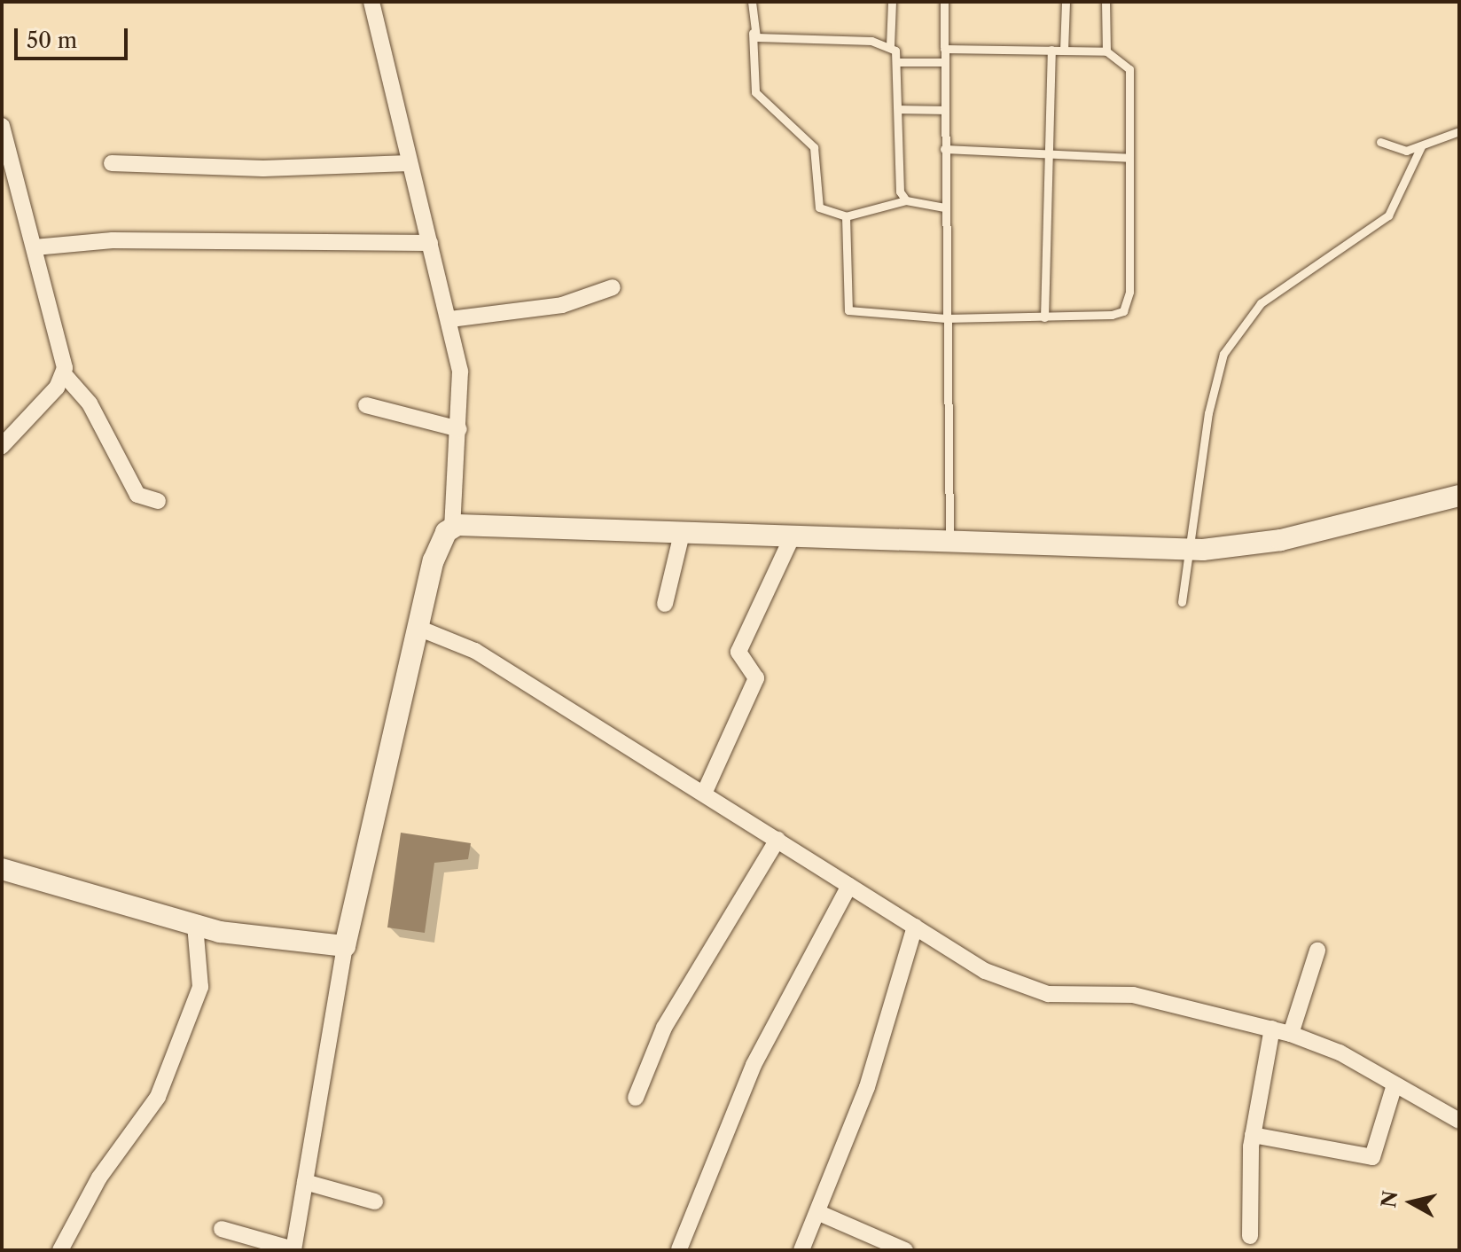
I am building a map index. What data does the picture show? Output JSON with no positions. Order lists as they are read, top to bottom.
{
  "scale_bar": "50 m",
  "north": "left"
}
